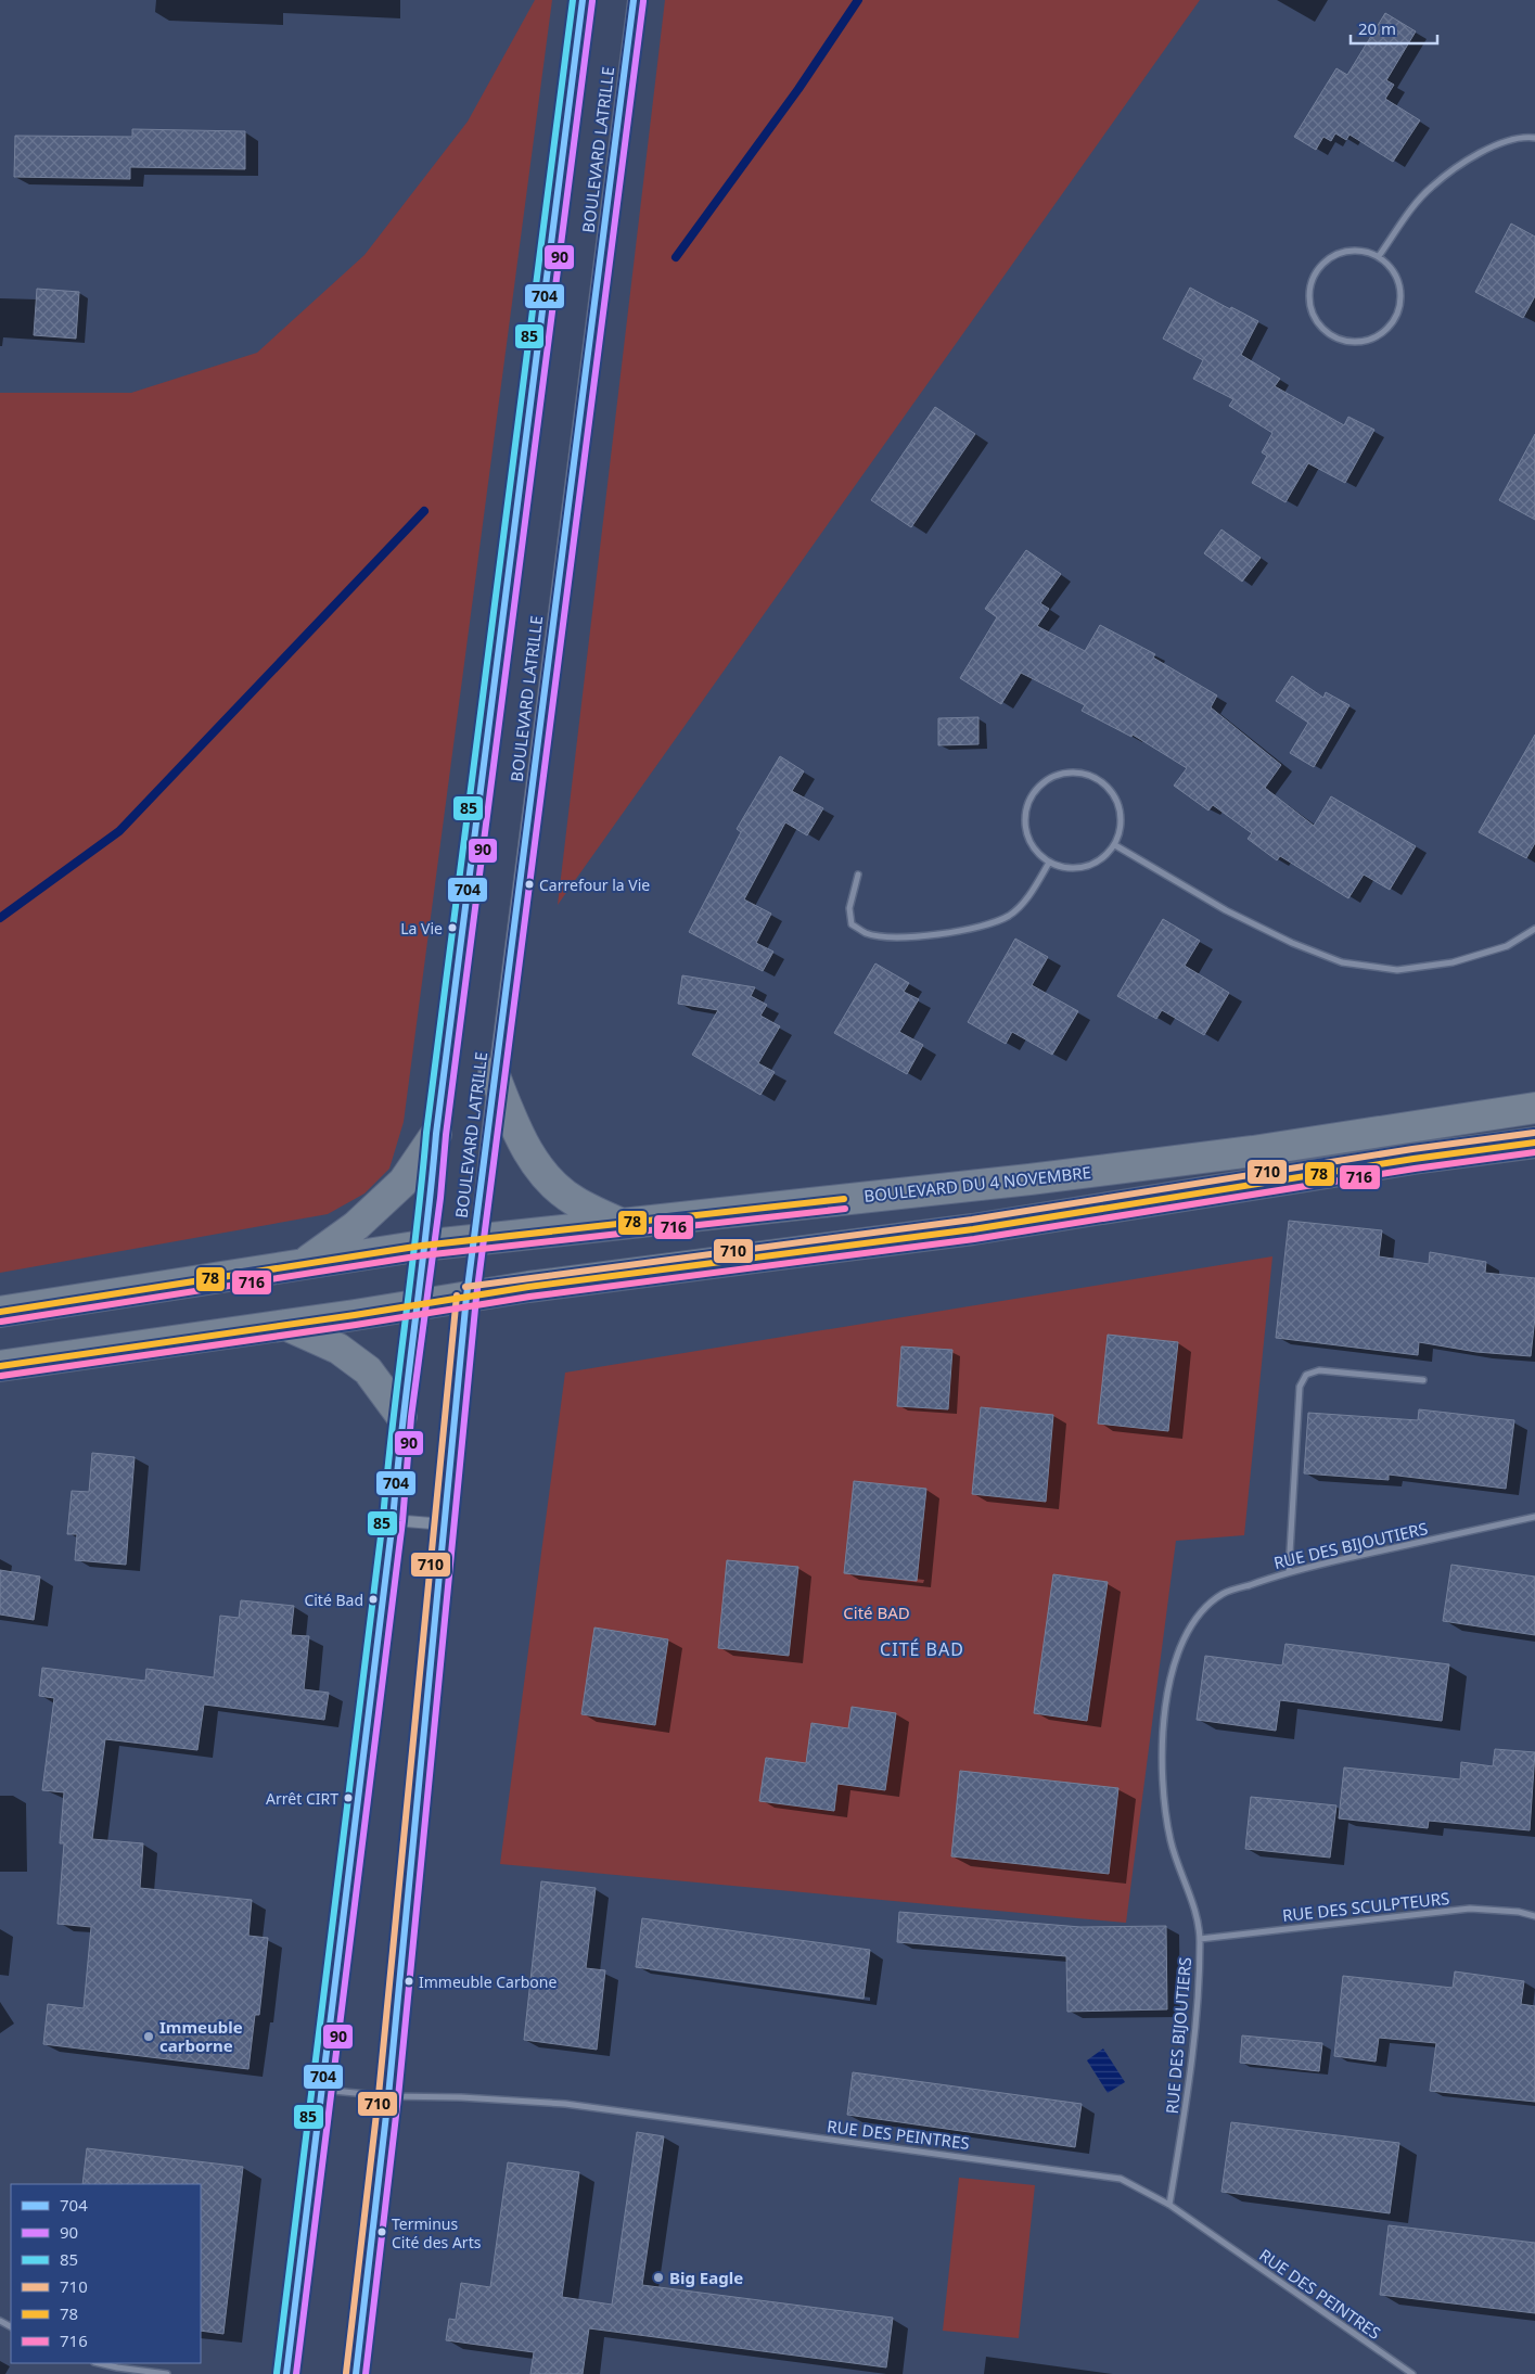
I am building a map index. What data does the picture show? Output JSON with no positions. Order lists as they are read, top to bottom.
{
  "streets": {
    "main road": ["BOULEVARD LATRILLE", "BOULEVARD DU 4 NOVEMBRE"],
    "street": ["RUE DES BIJOUTIERS", "RUE DES SCULPTEURS", "RUE DES PEINTRES"]
  },
  "crossings": [
    ["BOULEVARD LATRILLE", "BOULEVARD DU 4 NOVEMBRE"],
    ["BOULEVARD LATRILLE", "RUE DES PEINTRES"],
    ["RUE DES BIJOUTIERS", "RUE DES SCULPTEURS"],
    ["RUE DES BIJOUTIERS", "RUE DES PEINTRES"]
  ],
  "districts": ["CITÉ BAD"],
  "parks": ["Cité BAD"],
  "places": [
    "Carrefour la Vie",
    "La Vie",
    "Cité Bad",
    "Arrêt CIRT",
    "Immeuble Carbone",
    "Immeuble carborne",
    "Terminus Cité des Arts",
    "Big Eagle"
  ],
  "lines": [
    "transit line 704",
    "transit line 85",
    "transit line 90",
    "transit line 710",
    "transit line 78",
    "transit line 716"
  ],
  "legend": [
    "704",
    "90",
    "85",
    "710",
    "78",
    "716"
  ],
  "scale_bar": "20 m"
}
